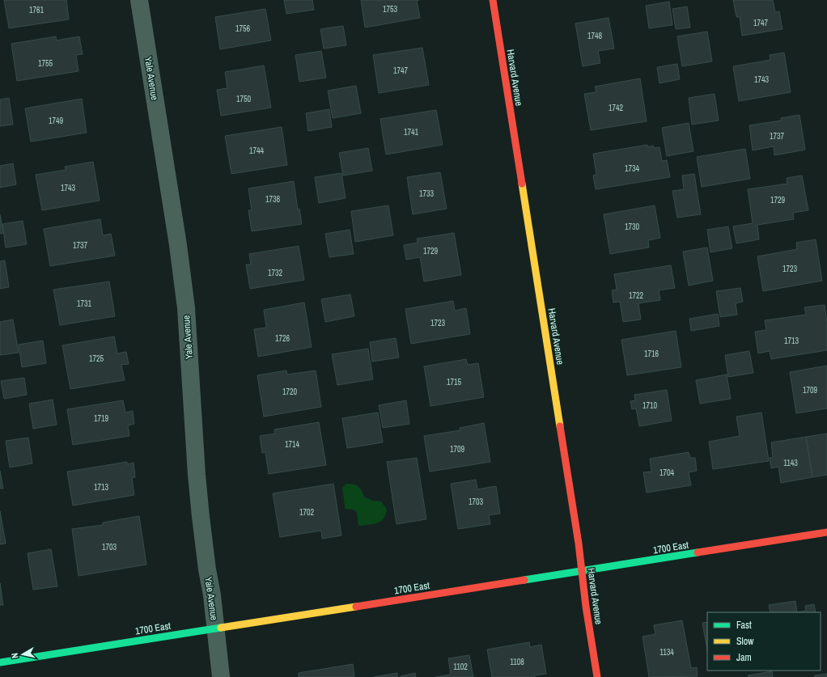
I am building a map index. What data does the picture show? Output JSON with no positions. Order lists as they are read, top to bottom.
{
  "streets": {
    "street": ["Harvard Avenue", "Yale Avenue", "1700 East"]
  },
  "crossings": [
    ["Harvard Avenue", "1700 East"],
    ["Yale Avenue", "1700 East"]
  ],
  "house_numbers": [
    "1753",
    "1761",
    "1747",
    "1756",
    "1748",
    "1755",
    "1747",
    "1743",
    "1750",
    "1742",
    "1749",
    "1741",
    "1737",
    "1744",
    "1734",
    "1743",
    "1733",
    "1738",
    "1729",
    "1730",
    "1737",
    "1729",
    "1723",
    "1732",
    "1722",
    "1731",
    "1723",
    "1726",
    "1713",
    "1716",
    "1725",
    "1715",
    "1709",
    "1720",
    "1710",
    "1719",
    "1714",
    "1709",
    "1143",
    "1704",
    "1713",
    "1703",
    "1702",
    "1703",
    "1134",
    "1108",
    "1102"
  ],
  "legend": ["Fast", "Slow", "Jam"],
  "north": "left"
}
